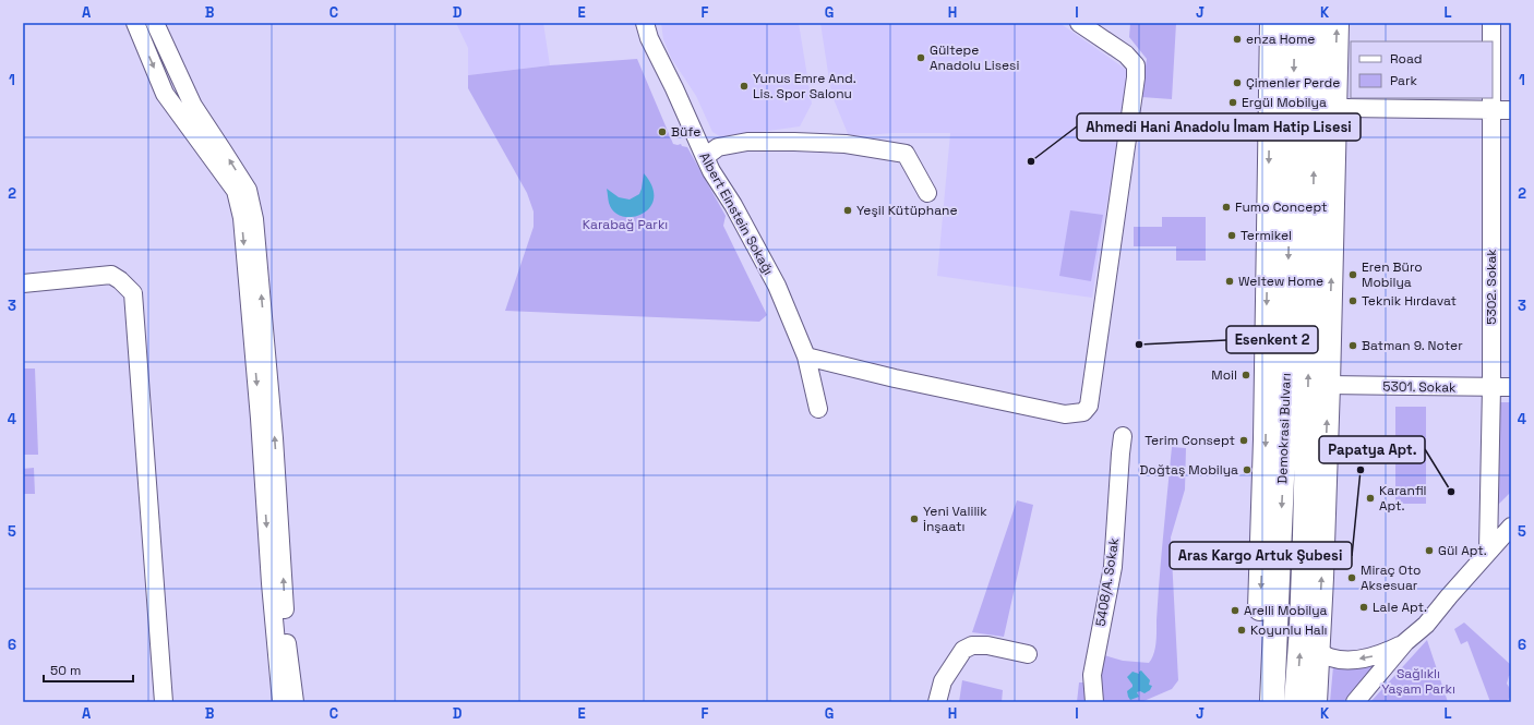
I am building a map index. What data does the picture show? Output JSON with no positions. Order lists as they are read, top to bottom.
{
  "streets": {
    "highway": ["Demokrasi Bulvarı"],
    "street": [
      "Albert Einstein Sokağı",
      "5302. Sokak",
      "5301. Sokak",
      "5408/A. Sokak"
    ]
  },
  "crossings": [
    ["5302. Sokak", "5301. Sokak"]
  ],
  "parks": ["Karabağ Parkı", "Sağlıklı Yaşam Parkı"],
  "places": [
    "enza Home",
    "Gültepe Anadolu Lisesi",
    "Çimenler Perde",
    "Yunus Emre And. Lis. Spor Salonu",
    "Ergül Mobilya",
    "Büfe",
    "Ahmedi Hani Anadolu İmam Hatip Lisesi",
    "Fumo Concept",
    "Yeşil Kütüphane",
    "Termikel",
    "Eren Büro Mobilya",
    "Weltew Home",
    "Teknik Hırdavat",
    "Esenkent 2",
    "Batman 9. Noter",
    "Moil",
    "Terim Consept",
    "Doğtaş Mobilya",
    "Aras Kargo Artuk Şubesi",
    "Papatya Apt.",
    "Karanfil Apt.",
    "Yeni Valilik İnşaatı",
    "Gül Apt.",
    "Miraç Oto Aksesuar",
    "Lale Apt.",
    "Arelli Mobilya",
    "Koyunlu Halı"
  ],
  "legend": ["Road", "Park"],
  "scale_bar": "50 m",
  "grid": {
    "columns": [
      "A",
      "B",
      "C",
      "D",
      "E",
      "F",
      "G",
      "H",
      "I",
      "J",
      "K",
      "L"
    ],
    "rows": [
      "1",
      "2",
      "3",
      "4",
      "5",
      "6"
    ]
  }
}
